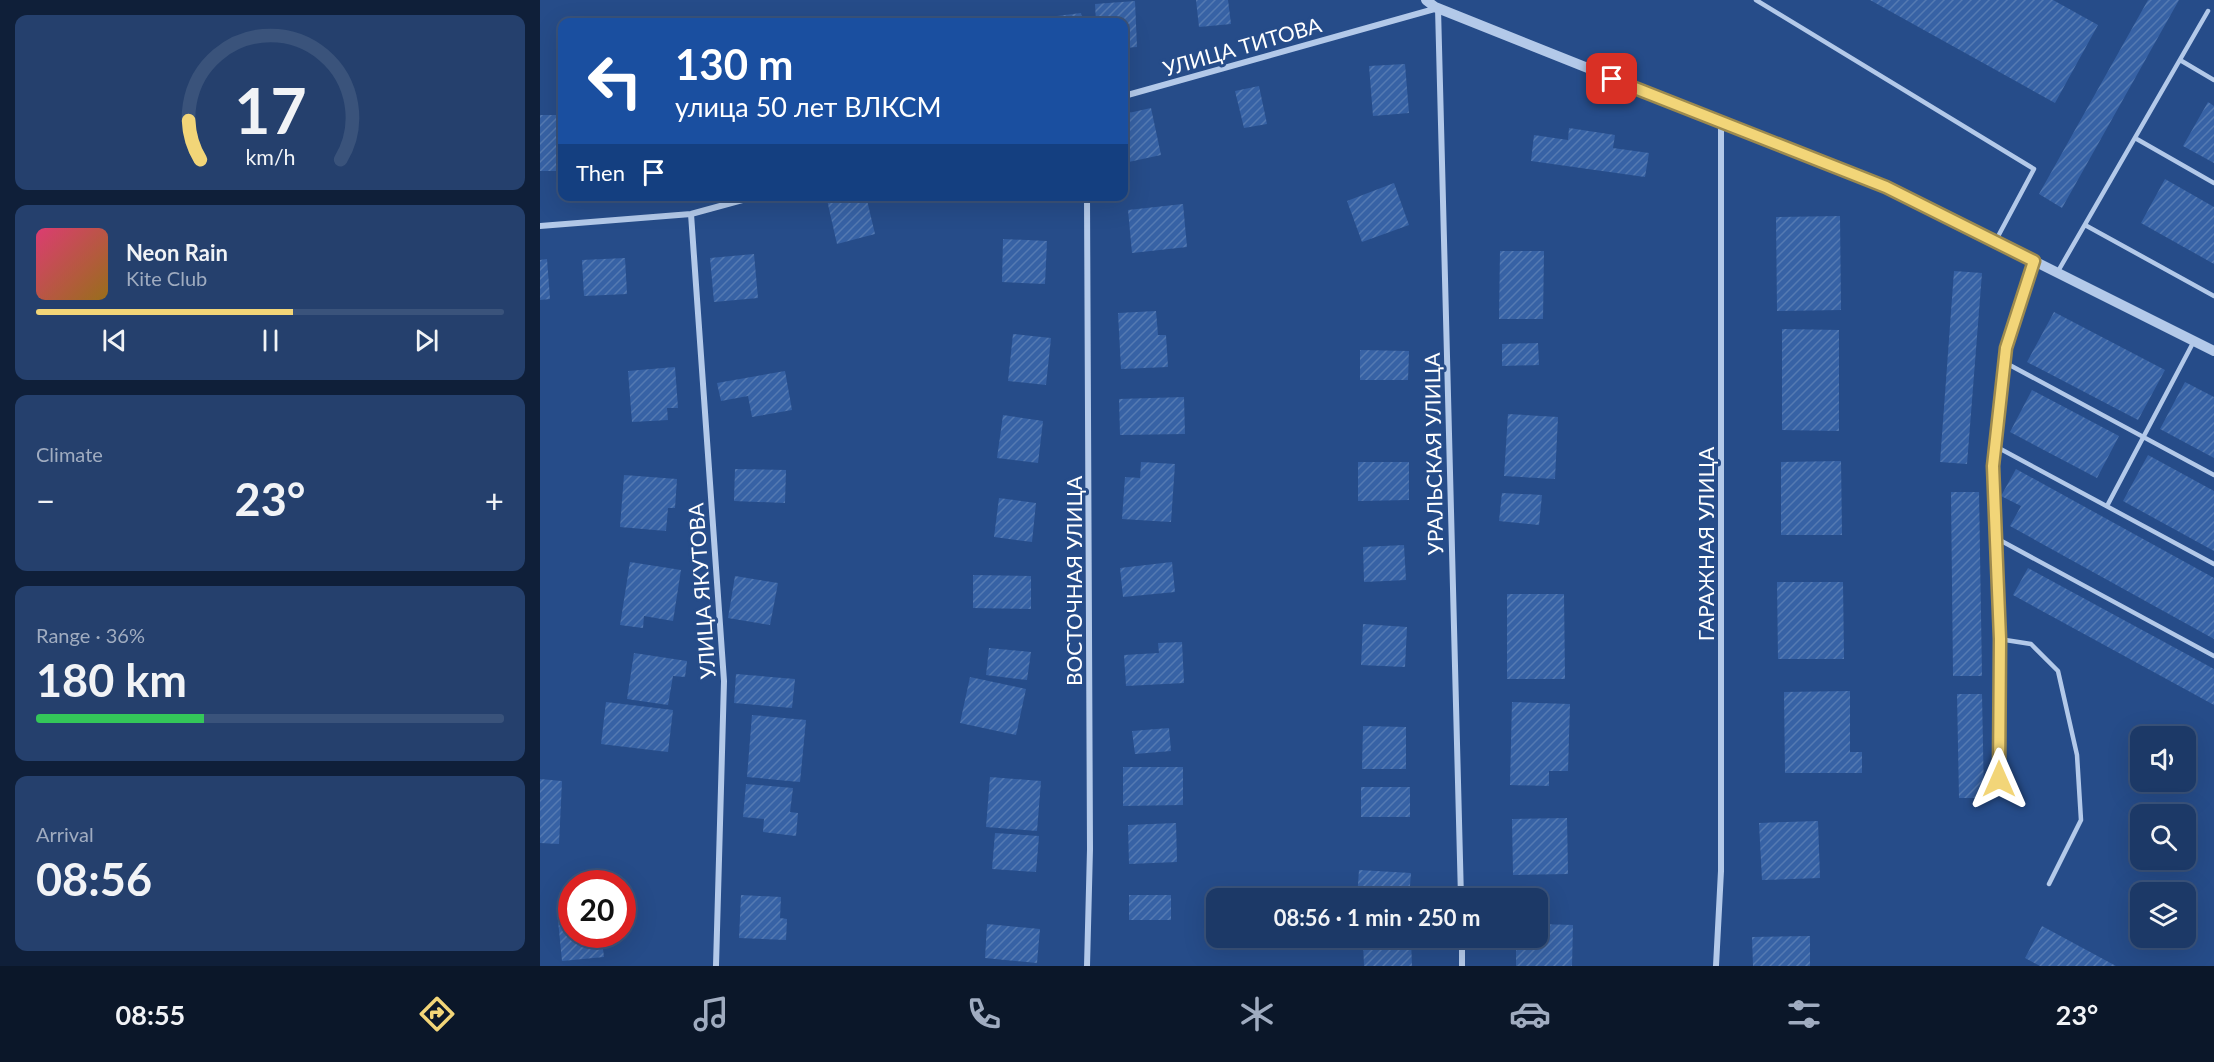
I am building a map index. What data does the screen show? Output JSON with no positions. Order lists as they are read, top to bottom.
{
  "streets": {
    "street": [
      "УЛИЦА ТИТОВА",
      "УРАЛЬСКАЯ УЛИЦА",
      "ГАРАЖНАЯ УЛИЦА",
      "ВОСТОЧНАЯ УЛИЦА",
      "УЛИЦА ЯКУТОВА"
    ]
  },
  "crossings": [
    ["УЛИЦА ТИТОВА", "УРАЛЬСКАЯ УЛИЦА"]
  ],
  "page": {
    "turn": ["130 m", "улица 50 лет ВЛКСМ"],
    "then": "Then",
    "song": ["Neon Rain", "Kite Club"],
    "tile": [
      "Climate",
      ["Range · 36%", "180 km"],
      ["Arrival", "08:56"]
    ],
    "heat": ["−", "23°", "+"],
    "limit": "20",
    "trip": "08:56 · 1 min · 250 m",
    "tabs": ["08:55", "23°"],
    "gauge": ["17", "km/h"]
  }
}
